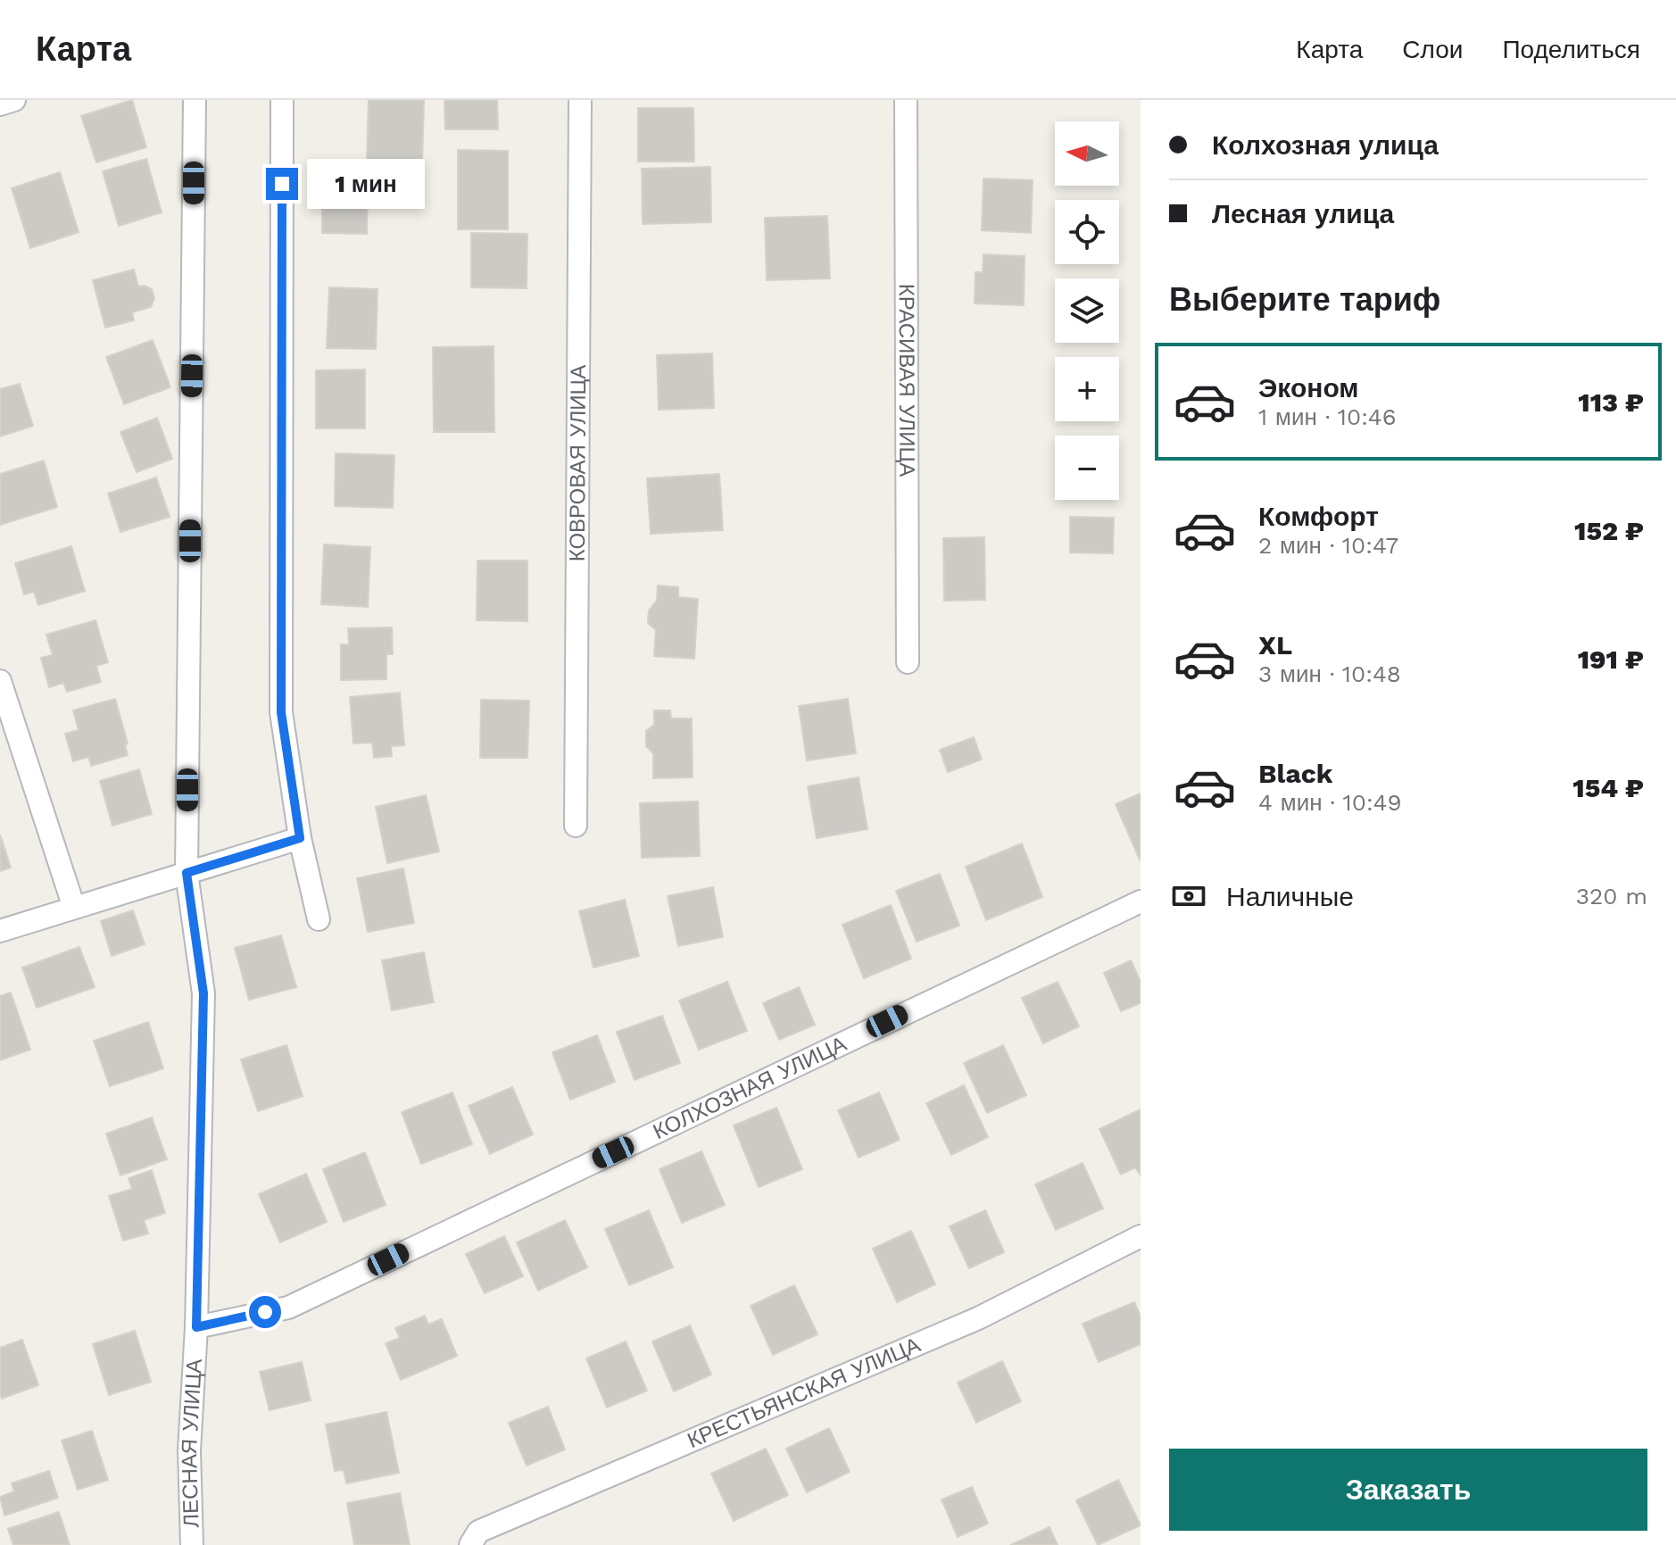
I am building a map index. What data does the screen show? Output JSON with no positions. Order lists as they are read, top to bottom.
{
  "streets": {
    "street": [
      "КРАСИВАЯ УЛИЦА",
      "КОВРОВАЯ УЛИЦА",
      "КОЛХОЗНАЯ УЛИЦА",
      "КРЕСТЬЯНСКАЯ УЛИЦА",
      "ЛЕСНАЯ УЛИЦА"
    ]
  },
  "crossings": [
    ["КОЛХОЗНАЯ УЛИЦА", "ЛЕСНАЯ УЛИЦА"]
  ],
  "north": "left",
  "page": {
    "header": "Карта",
    "nav": ["Карта", "Слои", "Поделиться"],
    "banner": ["Колхозная улица", "Лесная улица"],
    "map_buttons": ["+", "−"],
    "bubble": "1 мин",
    "heading": "Выберите тариф",
    "list": [
      {
        "name": "Эконом",
        "note": "1 мин · 10:46",
        "value": "113 ₽"
      },
      {
        "name": "Комфорт",
        "note": "2 мин · 10:47",
        "value": "152 ₽"
      },
      {
        "name": "XL",
        "note": "3 мин · 10:48",
        "value": "191 ₽"
      },
      {
        "name": "Black",
        "note": "4 мин · 10:49",
        "value": "154 ₽"
      }
    ],
    "pay": ["Наличные", "320 m"],
    "buttons": "Заказать"
  }
}
